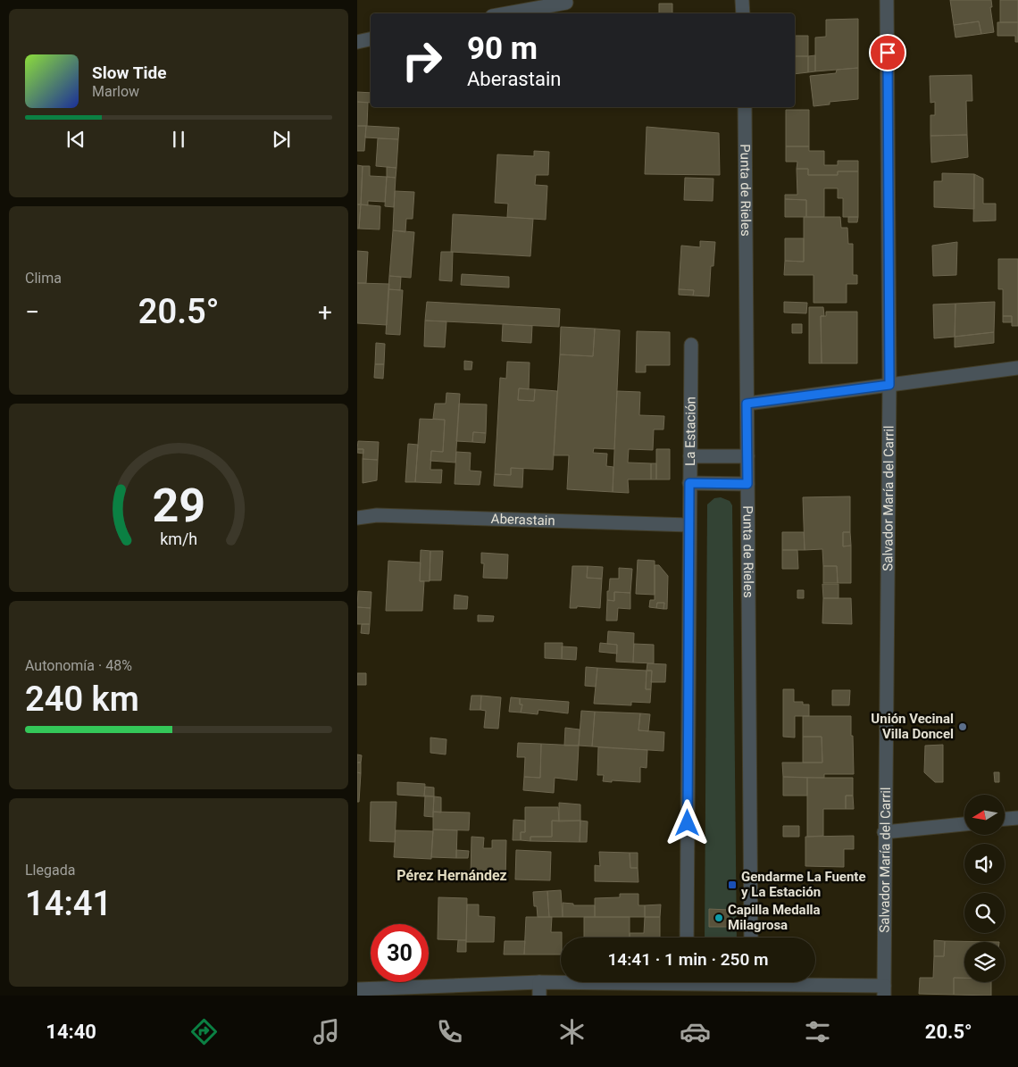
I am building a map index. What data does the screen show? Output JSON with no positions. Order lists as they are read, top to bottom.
{
  "streets": {
    "street": [
      "Punta de Rieles",
      "La Estación",
      "Salvador María del Carril",
      "Aberastain"
    ]
  },
  "crossings": [
    ["La Estación", "Aberastain"]
  ],
  "districts": ["Pérez Hernández"],
  "places": {
    "other": ["Unión Vecinal Villa Doncel", "Capilla Medalla Milagrosa"],
    "transit": ["Gendarme La Fuente y La Estación"]
  },
  "north": "left",
  "page": {
    "turn": ["90 m", "Aberastain"],
    "song": ["Slow Tide", "Marlow"],
    "tile": [
      "Clima",
      ["Autonomía · 48%", "240 km"],
      ["Llegada", "14:41"]
    ],
    "heat": ["−", "20.5°", "+"],
    "limit": "30",
    "trip": "14:41 · 1 min · 250 m",
    "tabs": ["14:40", "20.5°"],
    "gauge": ["29", "km/h"]
  }
}
